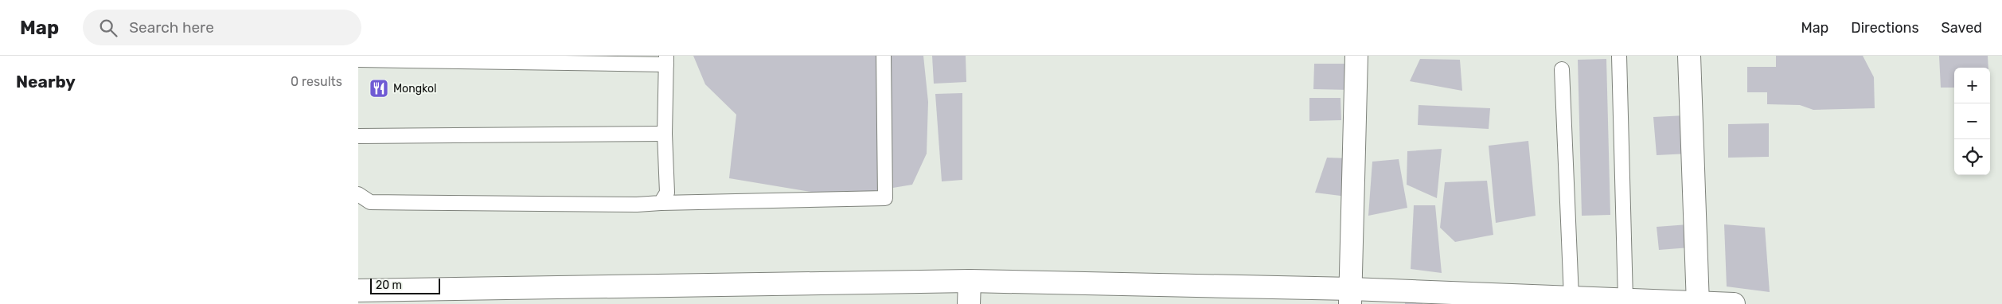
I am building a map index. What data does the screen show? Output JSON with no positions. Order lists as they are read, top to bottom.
{
  "places": {
    "restaurant": ["Mongkol"]
  },
  "scale_bar": "20 m",
  "page": {
    "header": "Map",
    "search": "Search here",
    "nav": ["Map", "Directions", "Saved"],
    "heading": ["Nearby", "0 results"],
    "map_buttons": ["+", "−"],
    "scale": "20 m"
  }
}
